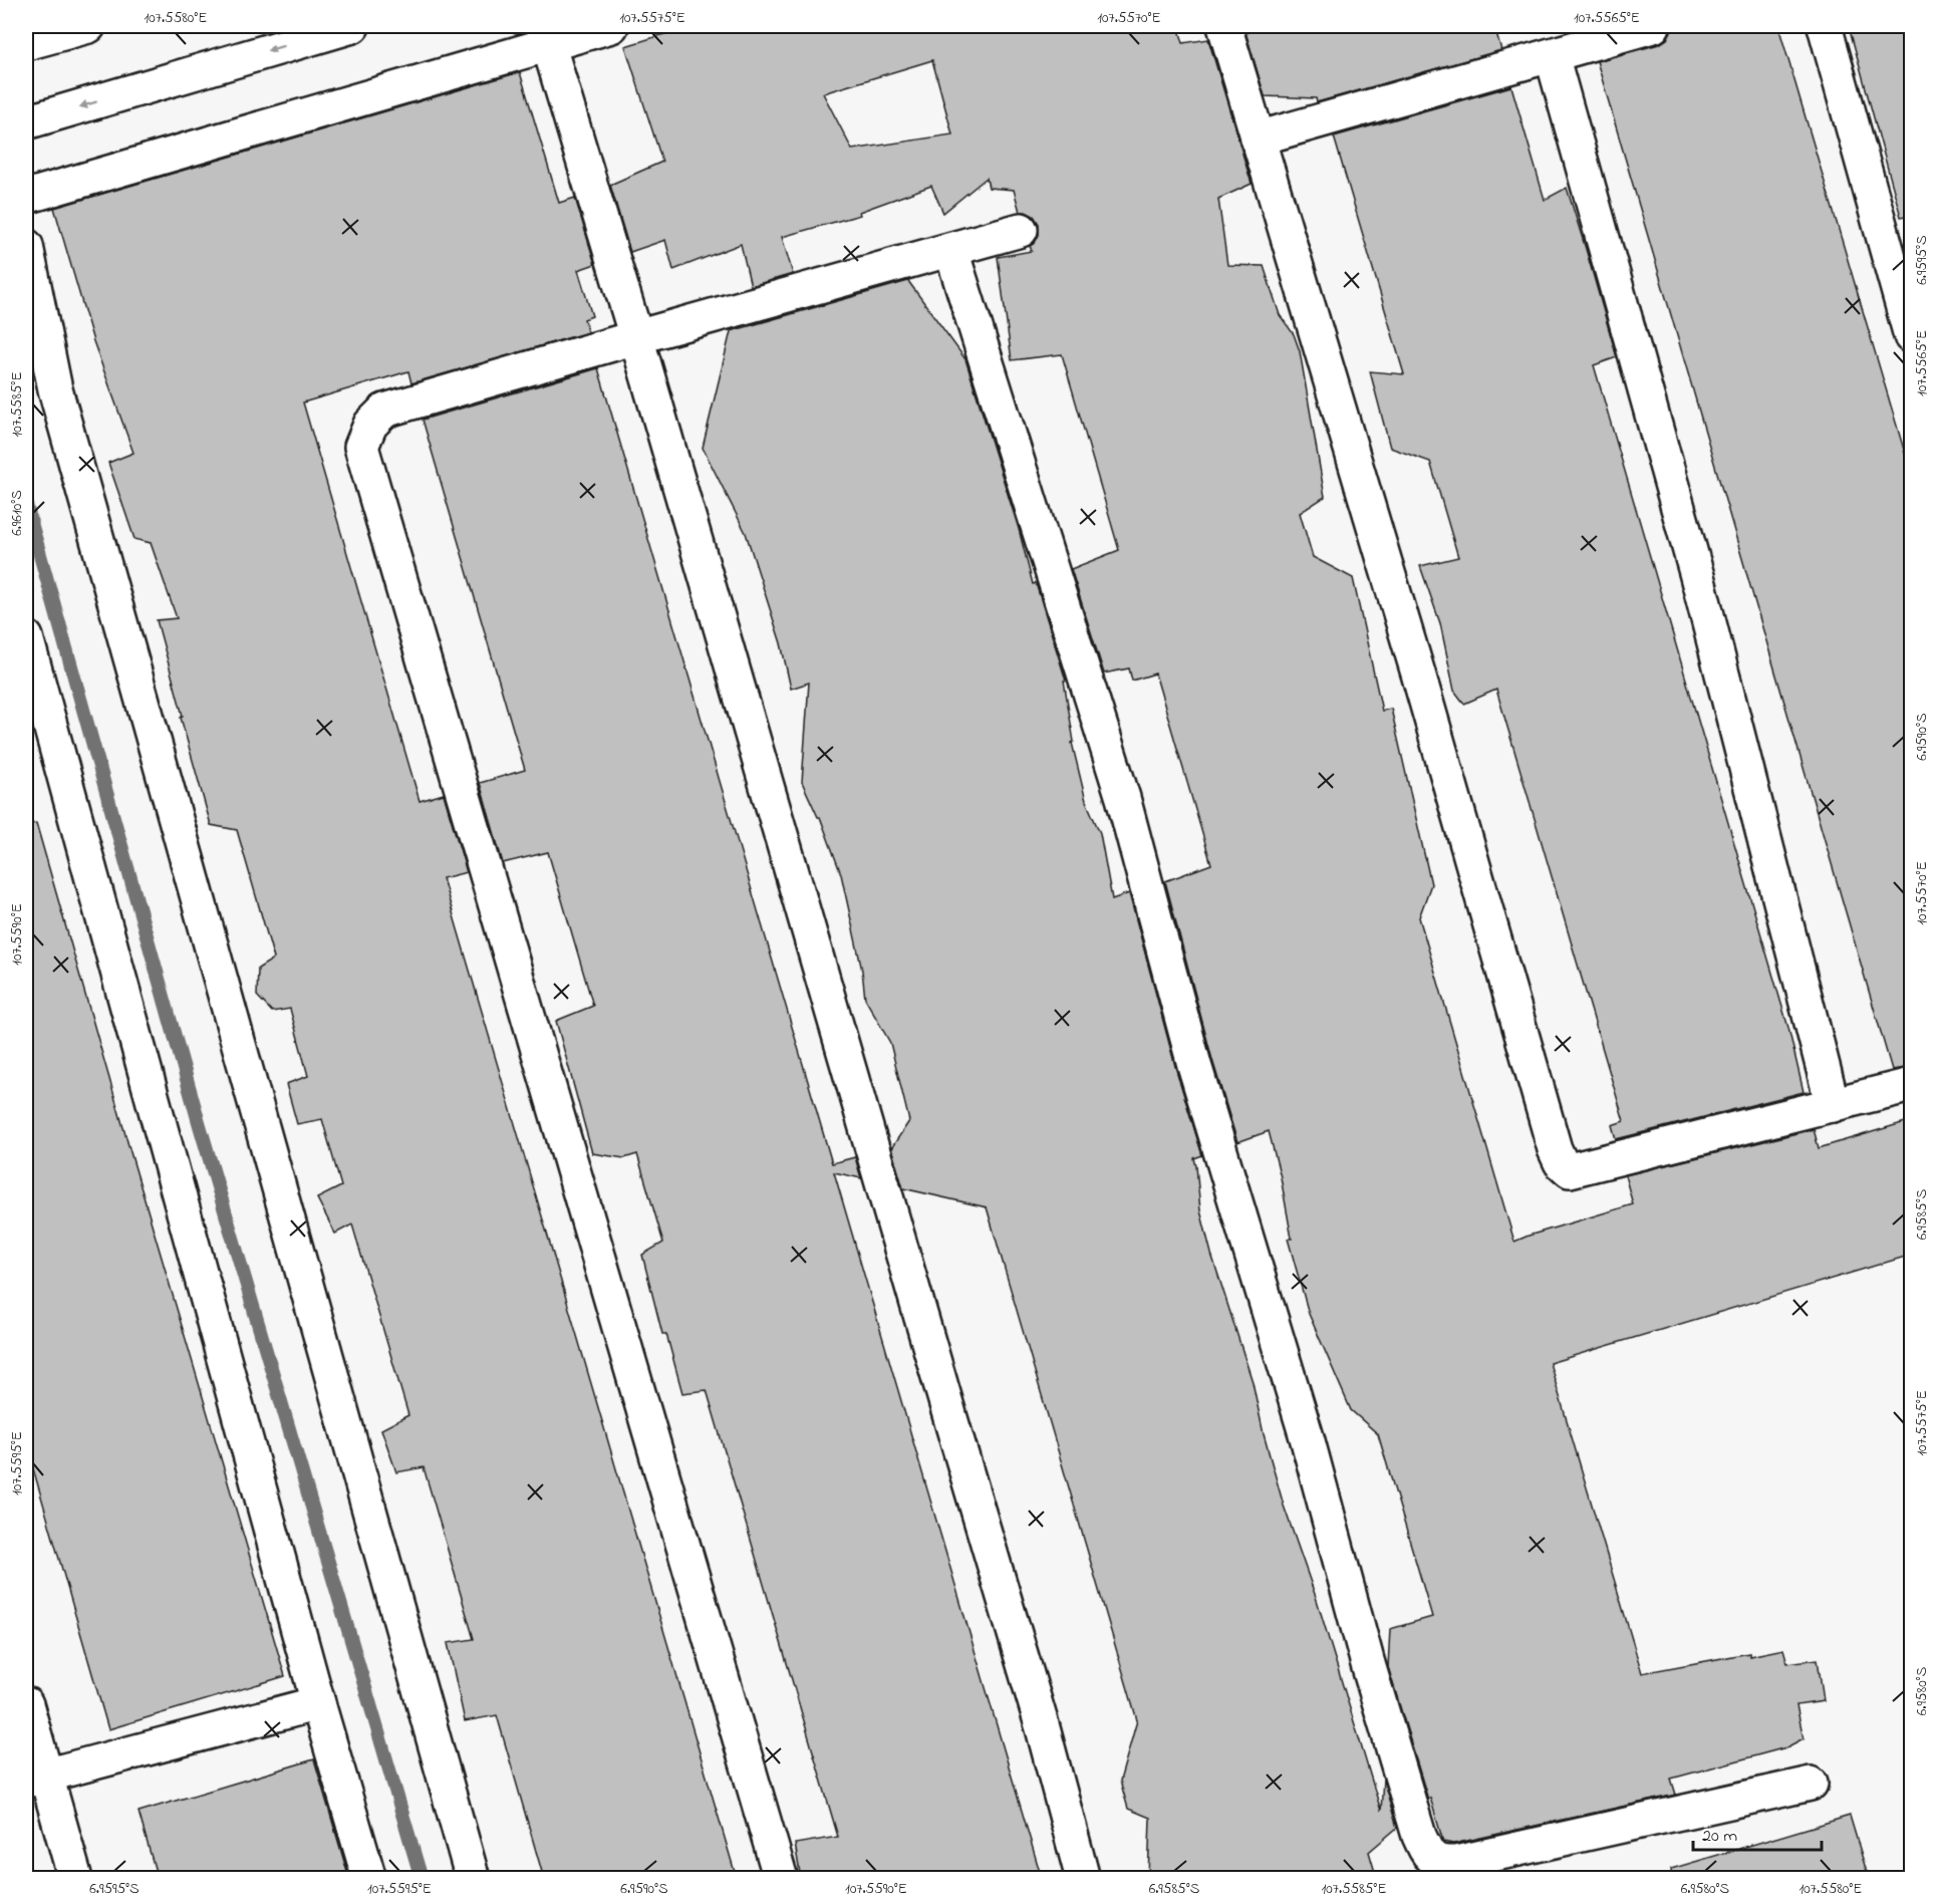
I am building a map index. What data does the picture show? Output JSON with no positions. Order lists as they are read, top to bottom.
{
  "scale_bar": "20 m",
  "coordinates": [
    "107.5580°E",
    "107.5575°E",
    "107.5570°E",
    "107.5565°E",
    "6.9595°S",
    "107.5585°E",
    "6.9610°S",
    "6.9590°S",
    "107.5590°E",
    "6.9585°S",
    "107.5595°E",
    "6.9580°S"
  ]
}
